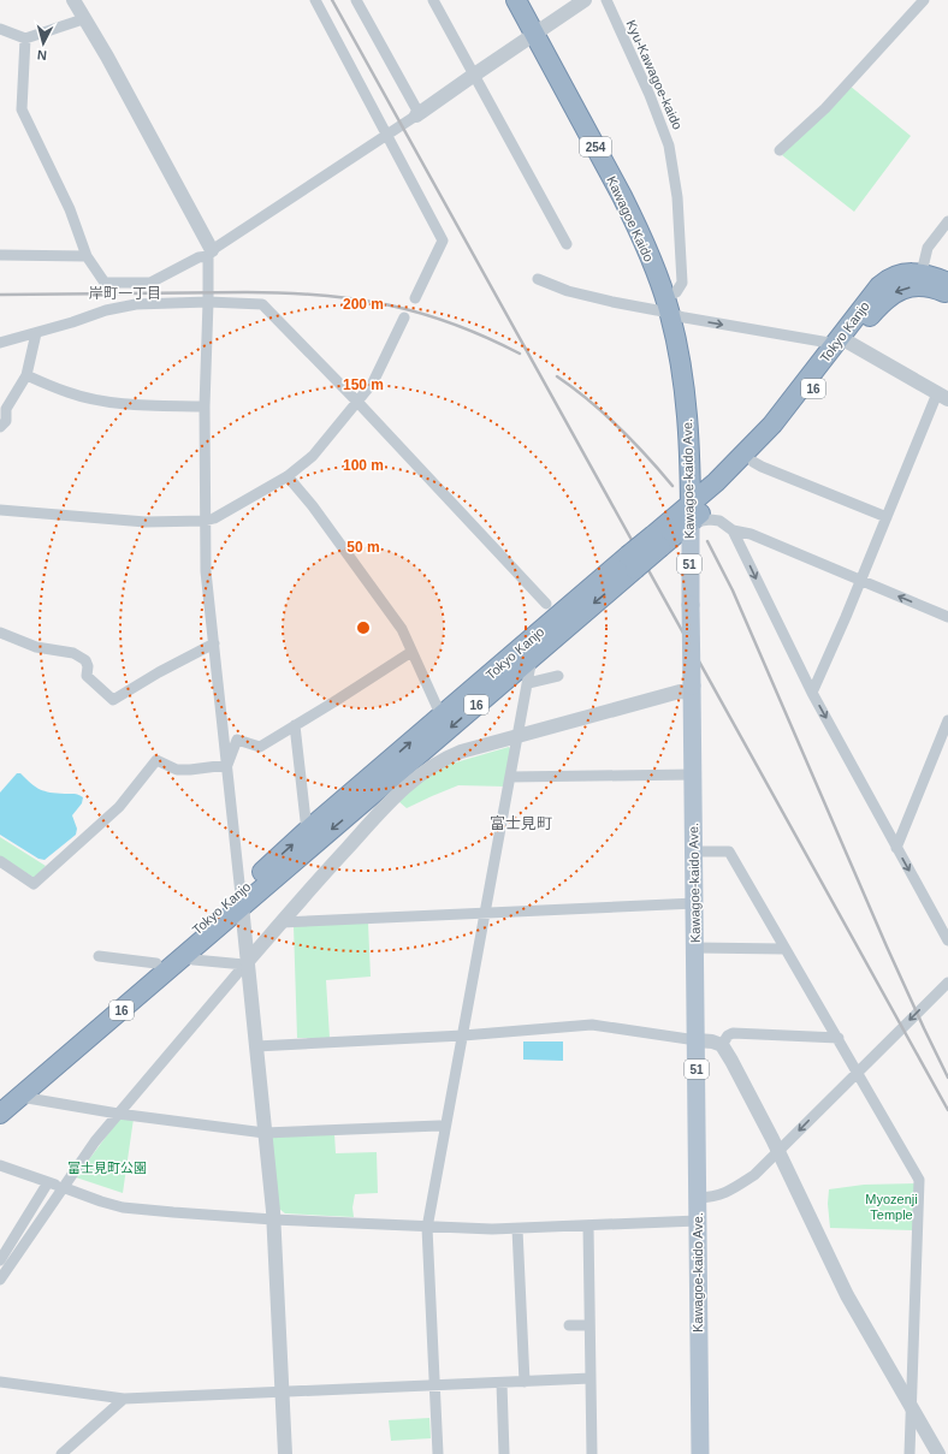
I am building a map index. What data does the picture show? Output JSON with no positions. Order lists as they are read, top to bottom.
{
  "streets": {
    "highway": [
      "254",
      "Kawagoe Kaido",
      "Tokyo Kanjo",
      "16",
      "Kawagoe-kaido Ave."
    ],
    "main road": ["51"],
    "street": ["Kyu-Kawagoe-kaido"]
  },
  "crossings": [
    ["Kyu-Kawagoe-kaido", "Kawagoe Kaido"],
    ["Kyu-Kawagoe-kaido", "Kawagoe-kaido Ave."],
    ["Kawagoe Kaido", "Kawagoe-kaido Ave."],
    ["Tokyo Kanjo", "Kawagoe-kaido Ave."]
  ],
  "districts": ["岸町一丁目", "富士見町"],
  "parks": ["富士見町公園", "Myozenji Temple"],
  "north": "bottom",
  "rings": [
    "200 m",
    "150 m",
    "100 m",
    "50 m"
  ]
}
